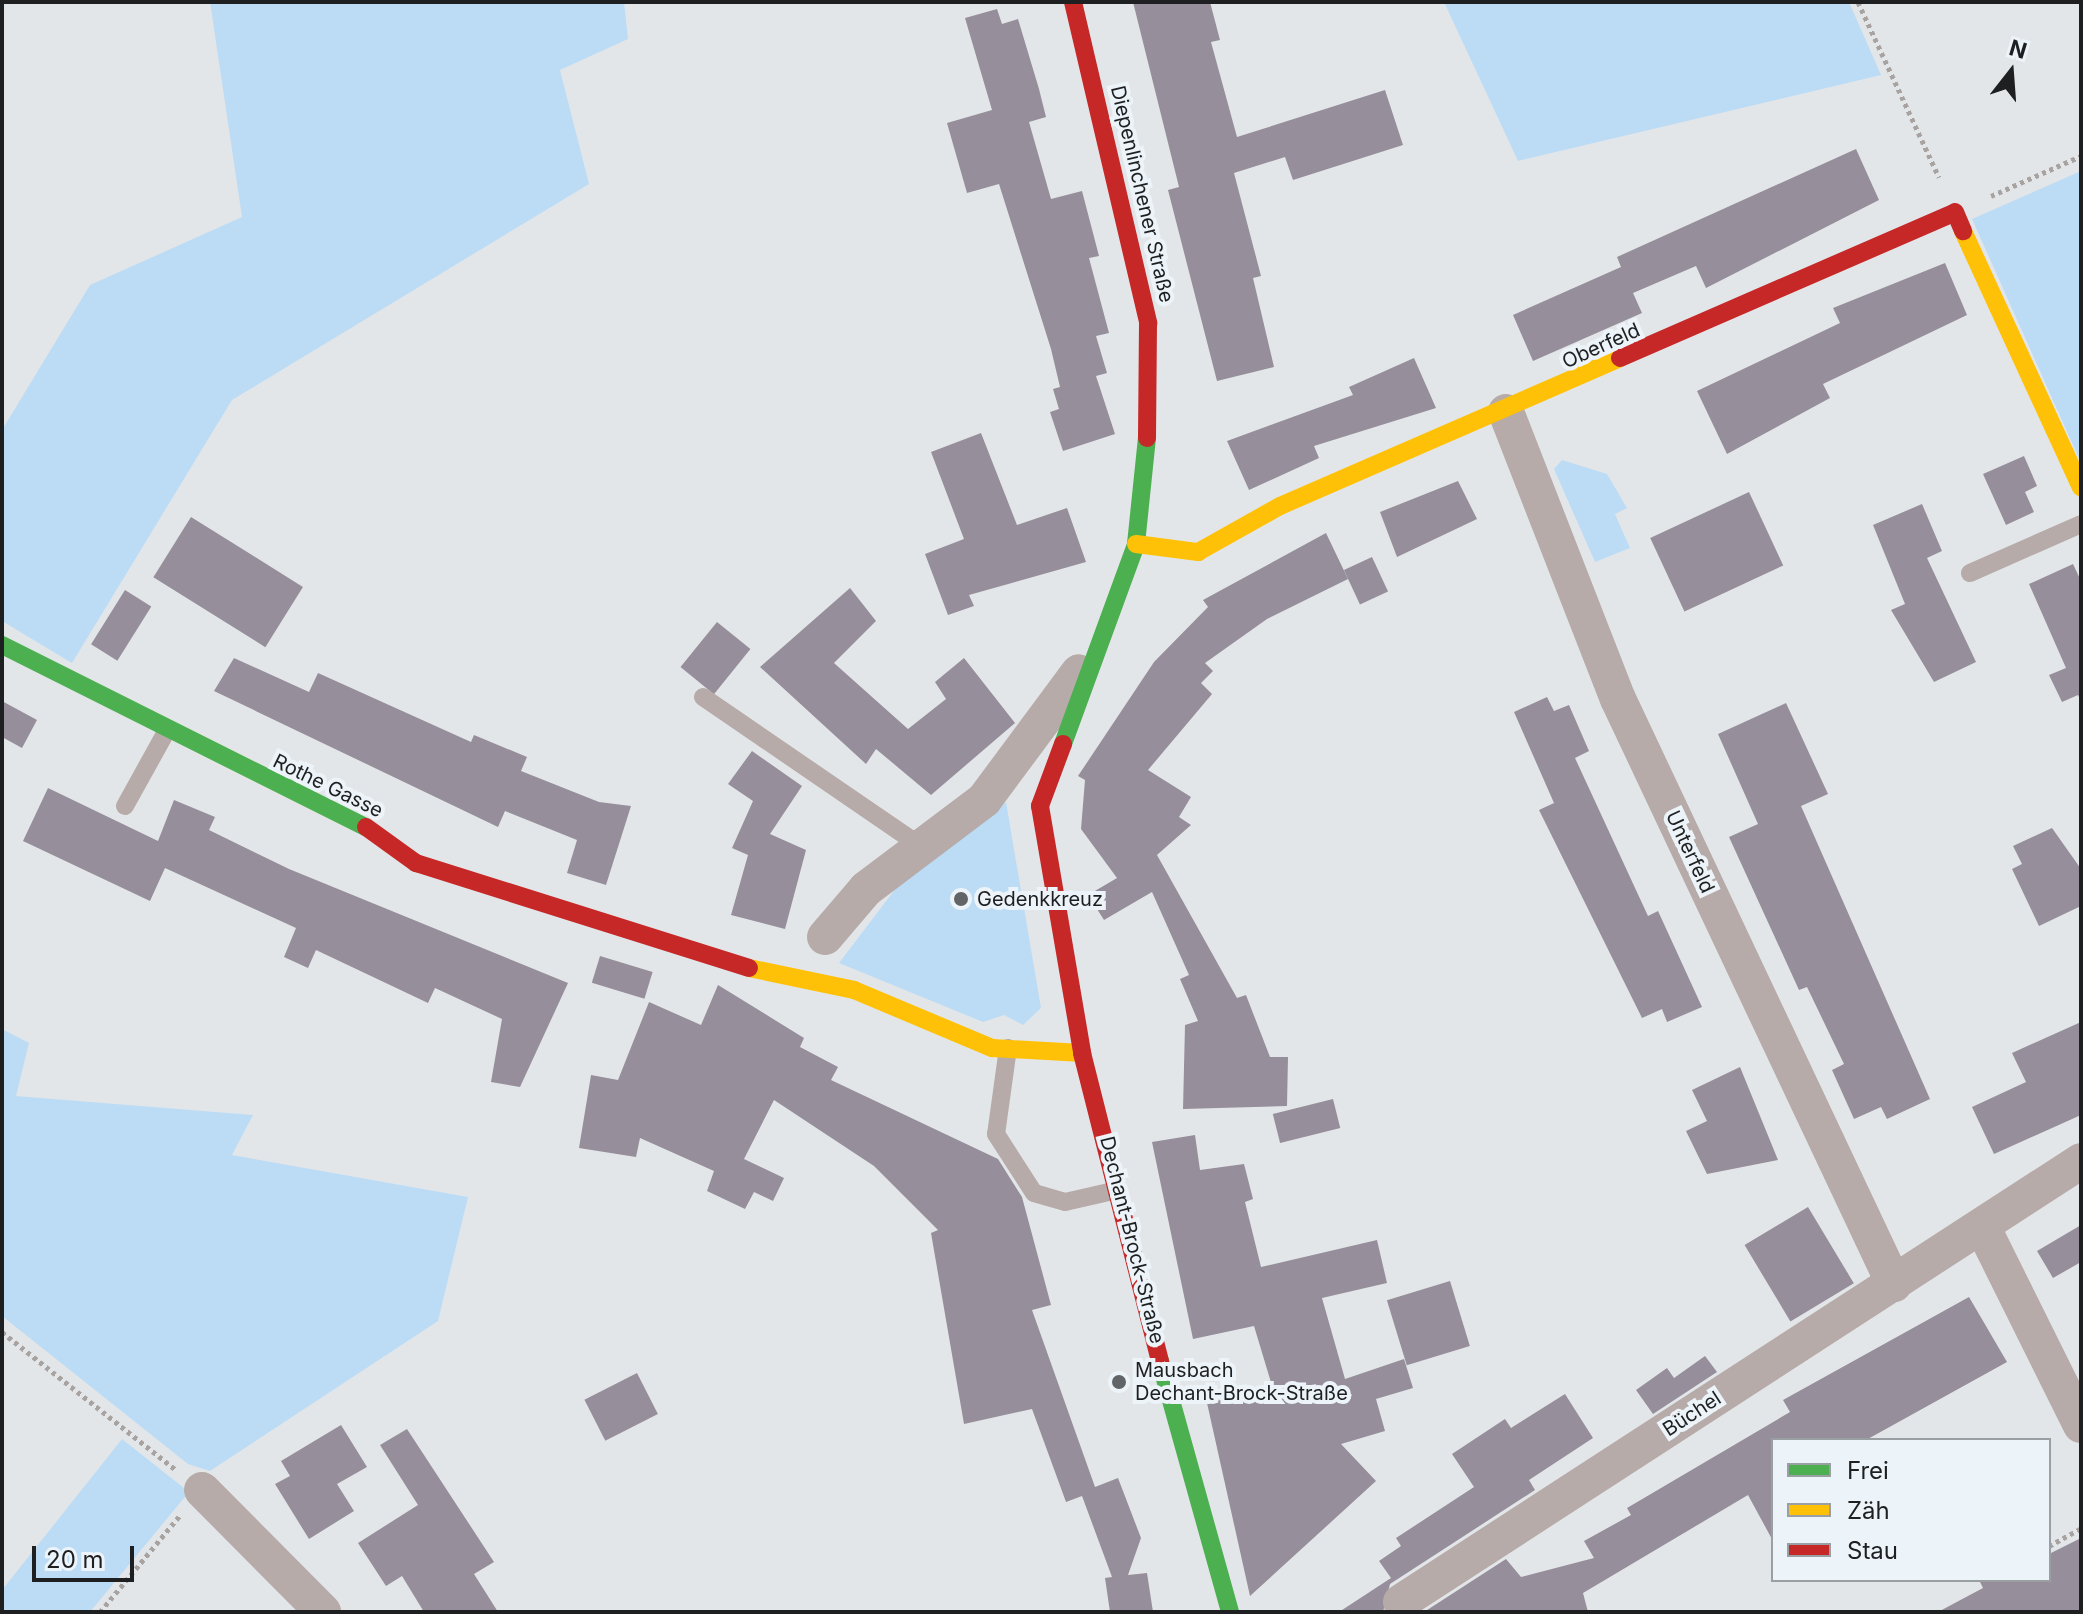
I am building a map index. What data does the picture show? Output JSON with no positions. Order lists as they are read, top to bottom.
{
  "streets": {
    "street": [
      "Diepenlinchener Straße",
      "Oberfeld",
      "Rothe Gasse",
      "Unterfeld",
      "Dechant-Brock-Straße",
      "Büchel"
    ]
  },
  "crossings": [
    ["Diepenlinchener Straße", "Dechant-Brock-Straße"],
    ["Oberfeld", "Unterfeld"],
    ["Oberfeld", "Dechant-Brock-Straße"],
    ["Unterfeld", "Büchel"]
  ],
  "places": ["Gedenkkreuz", "Mausbach Dechant-Brock-Straße"],
  "legend": ["Frei", "Zäh", "Stau"],
  "scale_bar": "20 m",
  "north": "top"
}
